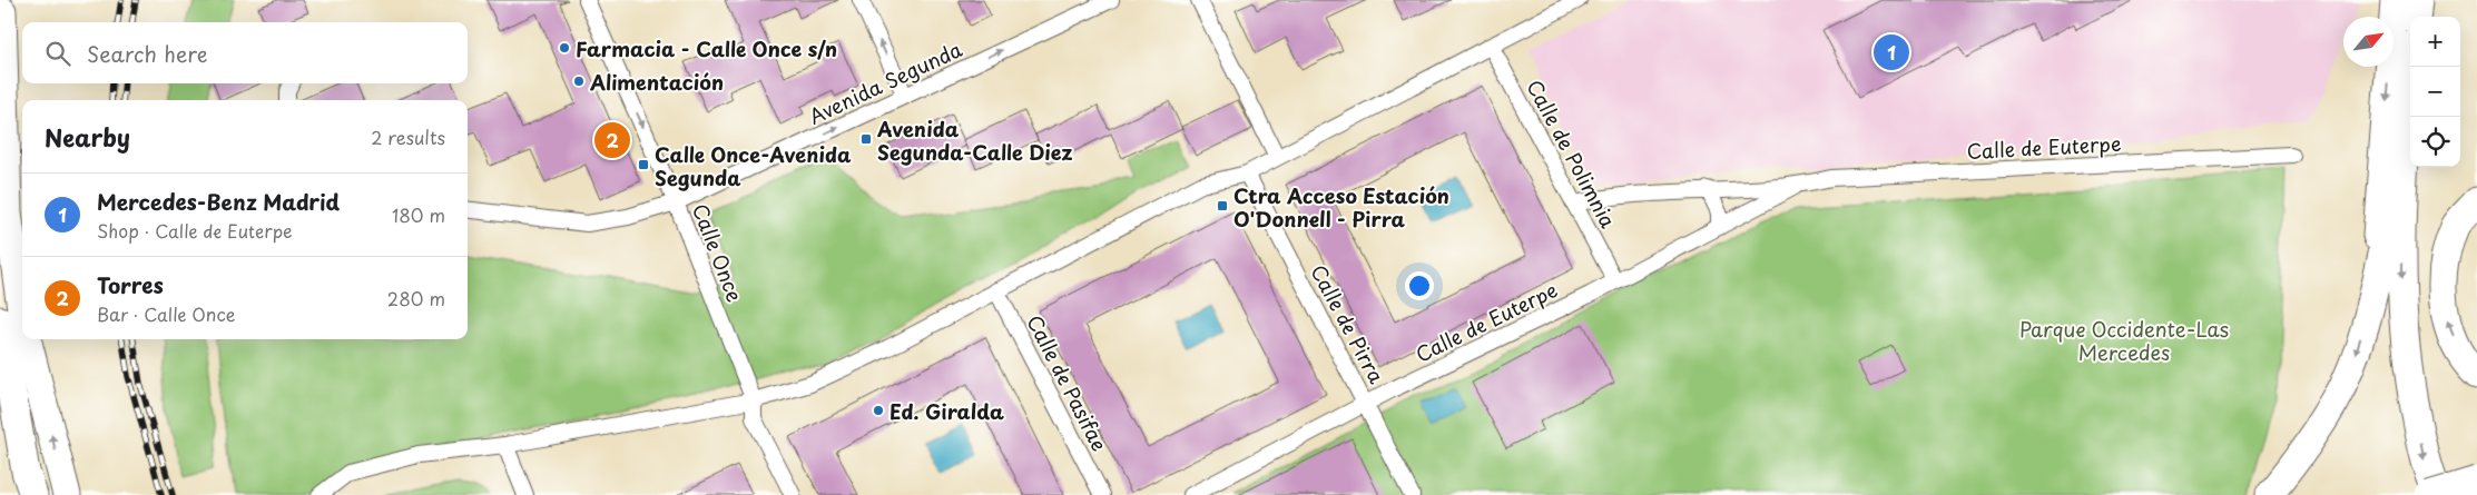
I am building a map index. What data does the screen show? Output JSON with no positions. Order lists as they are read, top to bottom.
{
  "streets": {
    "street": [
      "Avenida Segunda",
      "Calle de Euterpe",
      "Calle de Polimnia",
      "Calle Once",
      "Calle de Pirra",
      "Calle de Pasifae"
    ]
  },
  "crossings": [
    ["Avenida Segunda", "Calle Once"],
    ["Calle de Euterpe", "Calle de Polimnia"],
    ["Calle de Euterpe", "Calle de Pirra"]
  ],
  "one_way": ["Avenida Segunda", "Calle Once"],
  "parks": ["Parque Occidente-Las Mercedes"],
  "places": {
    "other": ["Farmacia - Calle Once s/n", "Alimentación", "Ed. Giralda"],
    "transit": ["Avenida Segunda-Calle Diez", "Calle Once-Avenida Segunda", "Ctra Acceso Estación O'Donnell - Pirra"]
  },
  "north": "top right",
  "page": {
    "map_buttons": ["+", "−"],
    "search": "Search here",
    "pins": ["1", "2"],
    "heading": ["Nearby", "2 results"],
    "list": [
      {
        "mark": "1",
        "name": "Mercedes-Benz Madrid",
        "note": "Shop · Calle de Euterpe",
        "value": "180 m"
      },
      {
        "mark": "2",
        "name": "Torres",
        "note": "Bar · Calle Once",
        "value": "280 m"
      }
    ]
  }
}
